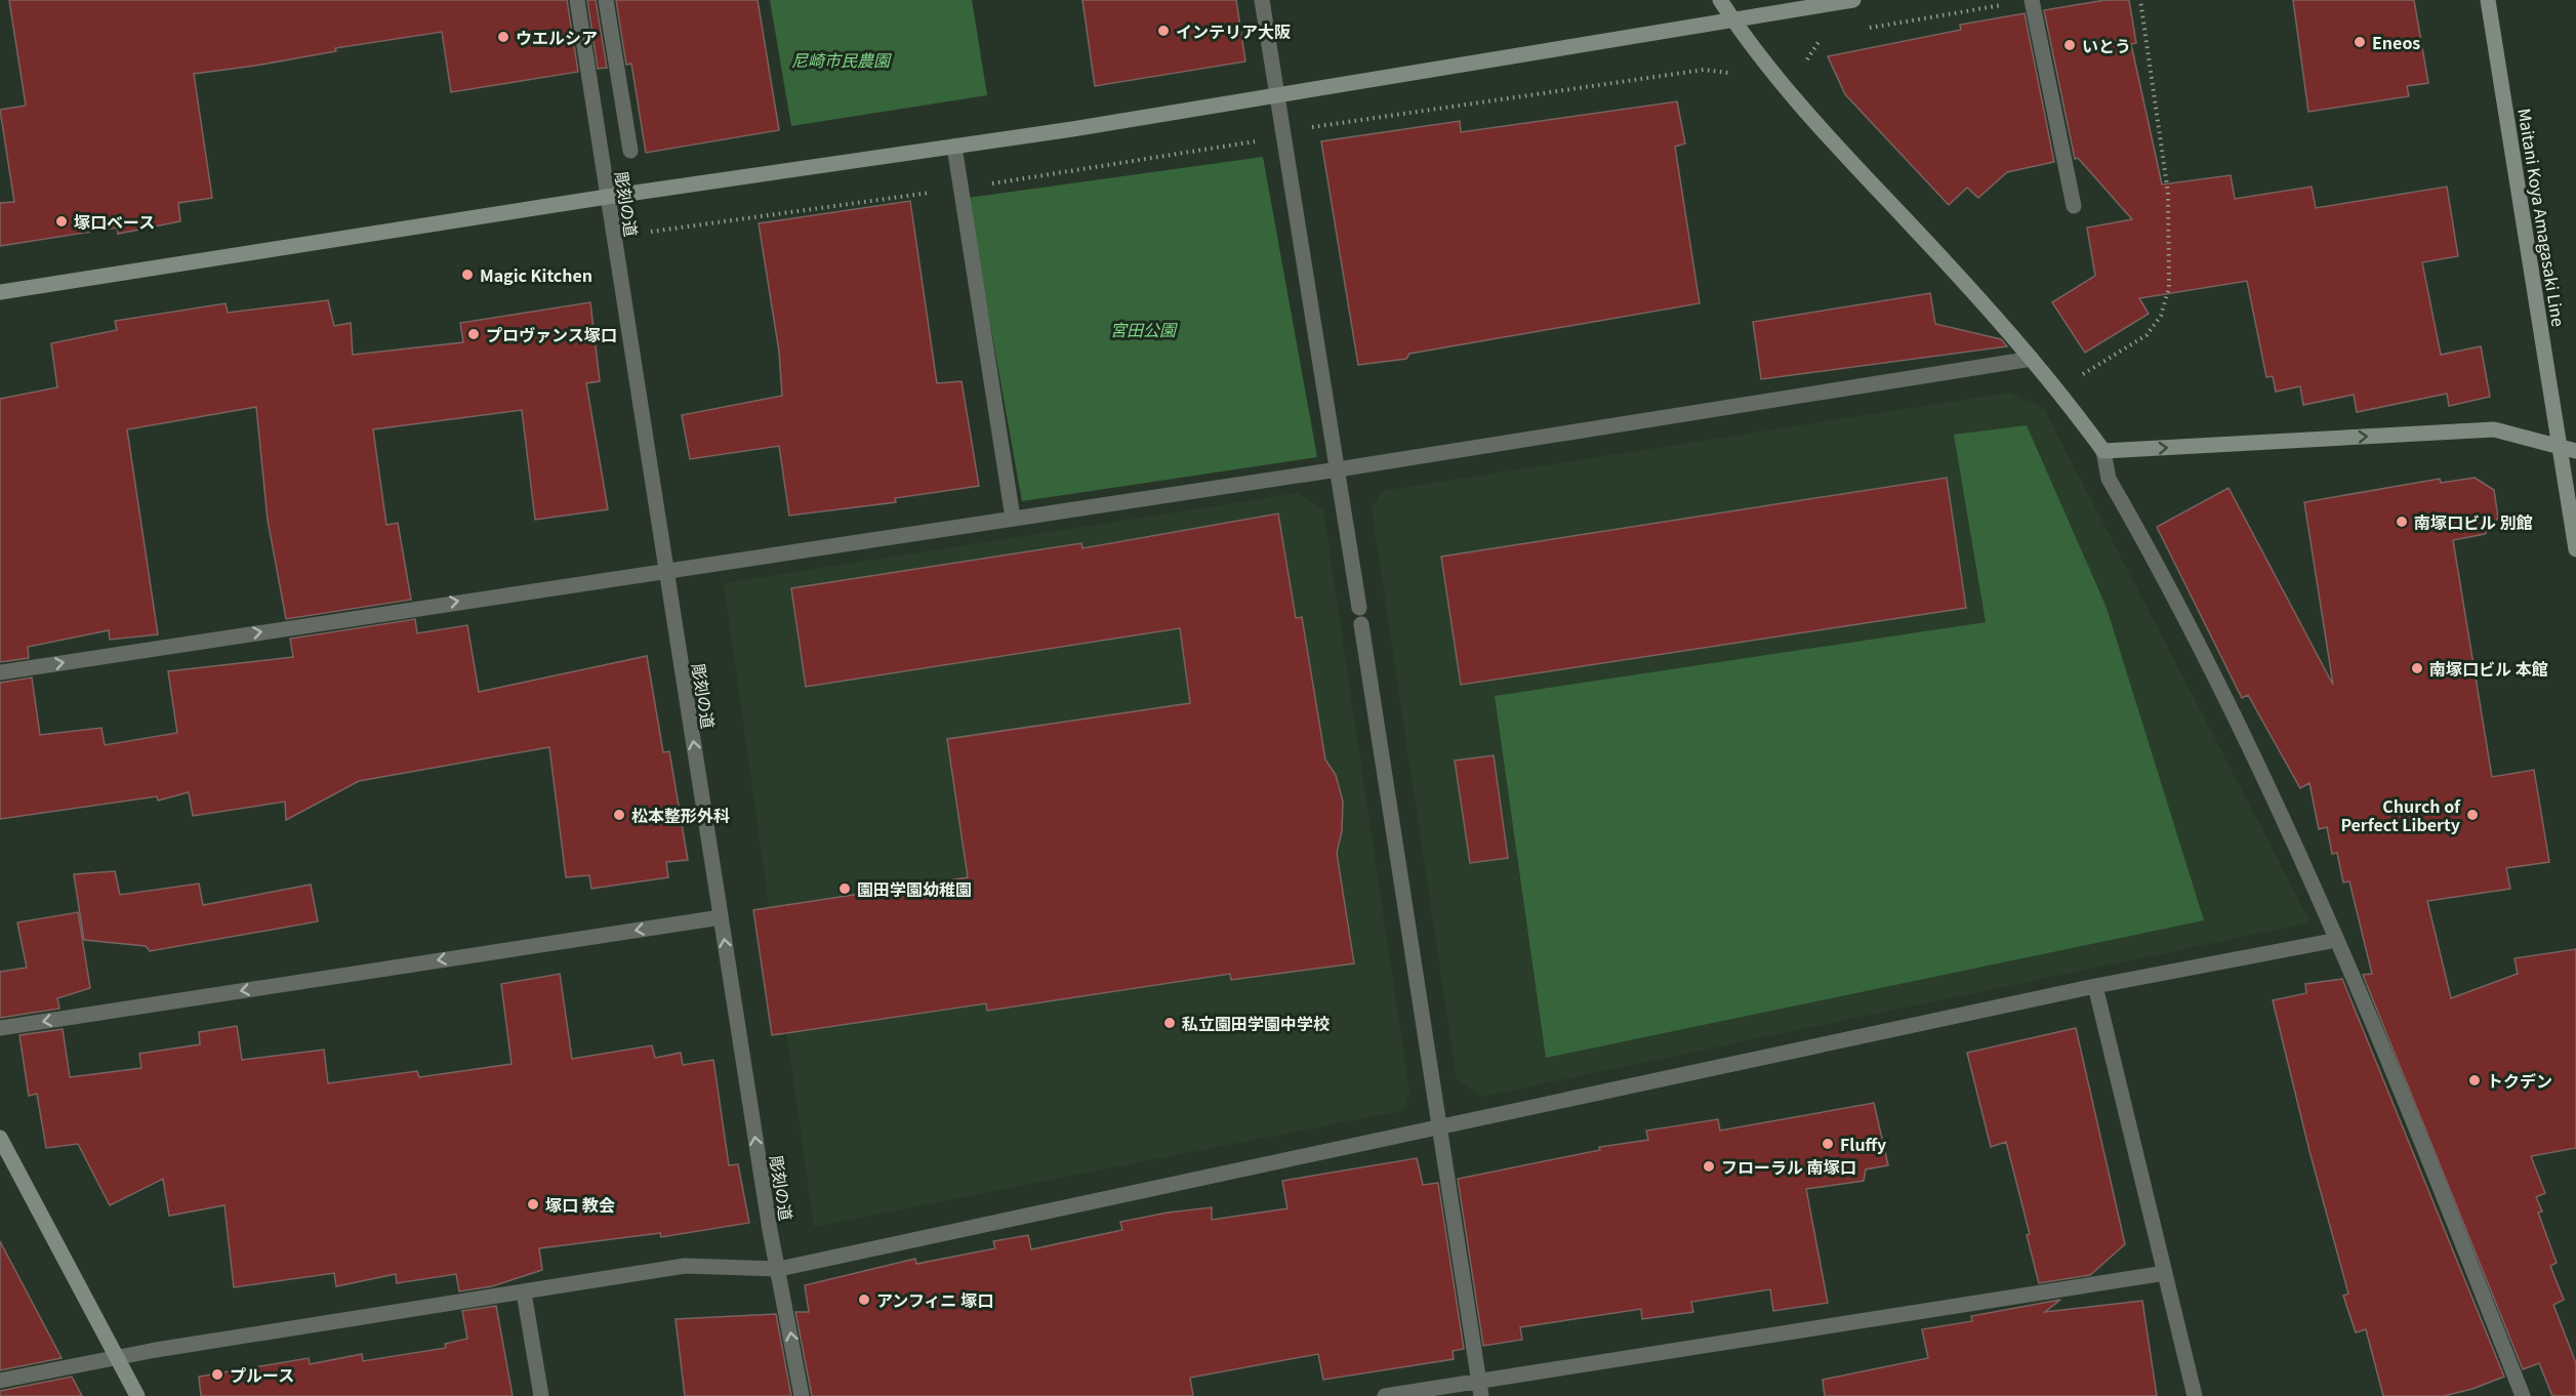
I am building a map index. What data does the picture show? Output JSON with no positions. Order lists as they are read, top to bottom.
{
  "streets": {
    "street": ["彫刻の道", "Maitani Koya Amagasaki Line"]
  },
  "one_way": ["彫刻の道"],
  "parks": ["尼崎市民農園", "宮田公園"],
  "places": [
    "インテリア大阪",
    "ウエルシア",
    "Eneos",
    "いとう",
    "塚口ベース",
    "Magic Kitchen",
    "プロヴァンス塚口",
    "南塚口ビル 別館",
    "南塚口ビル 本館",
    "松本整形外科",
    "Church of Perfect Liberty",
    "園田学園幼稚園",
    "私立園田学園中学校",
    "トクデン",
    "Fluffy",
    "フローラル 南塚口",
    "塚口 教会",
    "アンフィニ 塚口",
    "プルース"
  ]
}
